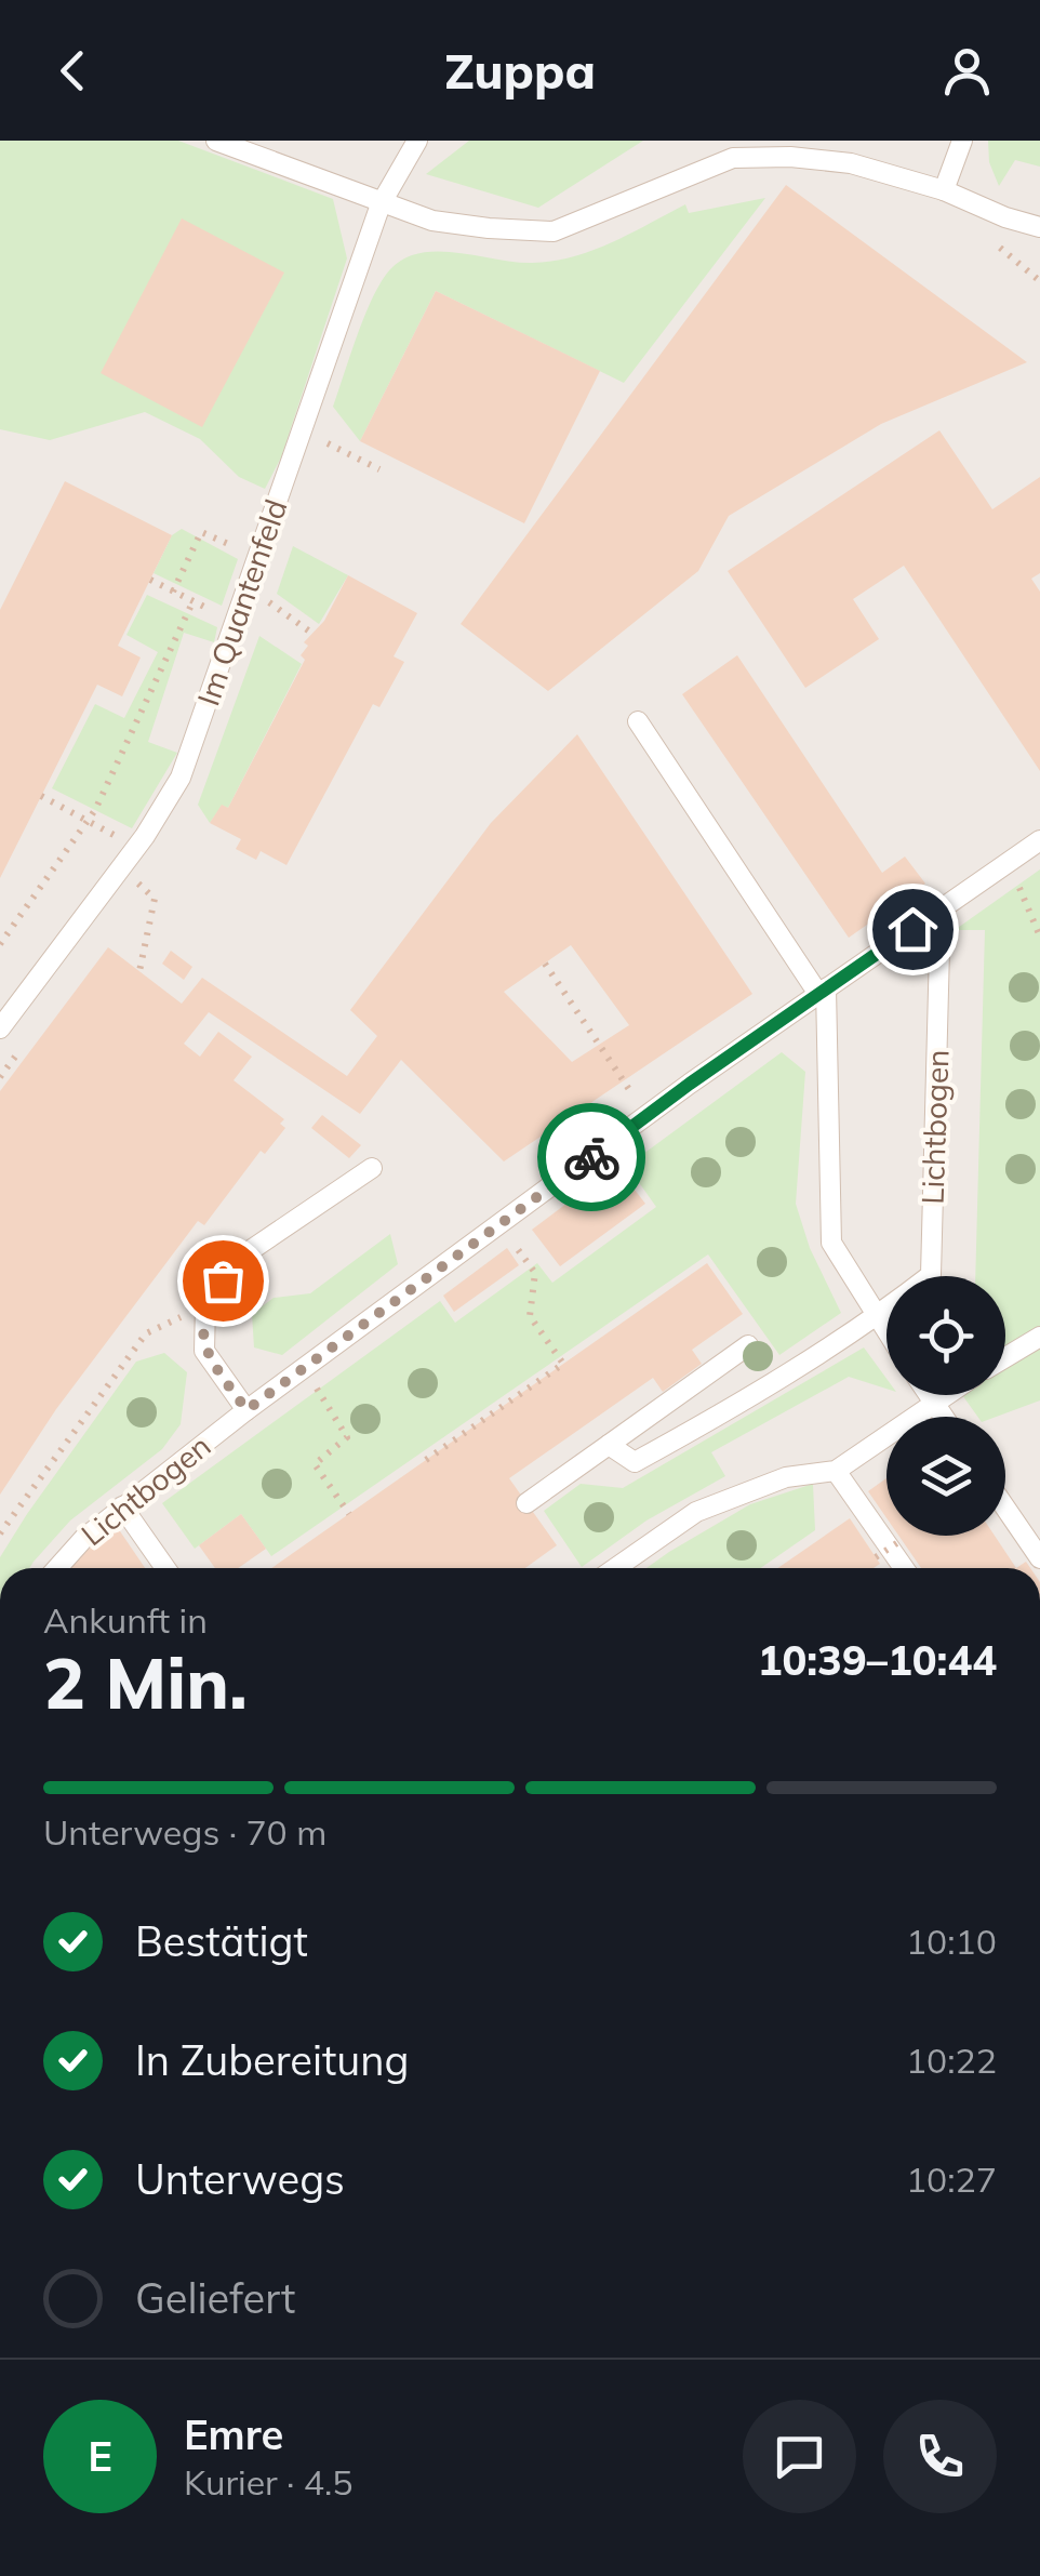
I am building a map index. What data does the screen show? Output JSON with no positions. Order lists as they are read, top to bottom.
{
  "streets": {
    "lane": ["Im Quantenfeld", "Lichtbogen"]
  },
  "page": {
    "header": "Zuppa",
    "heading": ["2 Min.", "Ankunft in", "10:39–10:44"],
    "panel": ["Emre", "Kurier · 4.5"],
    "bar": "Unterwegs · 70 m",
    "list": [
      ["Bestätigt", "10:10"],
      ["In Zubereitung", "10:22"],
      ["Unterwegs", "10:27"],
      "Geliefert"
    ],
    "round": "E"
  }
}
